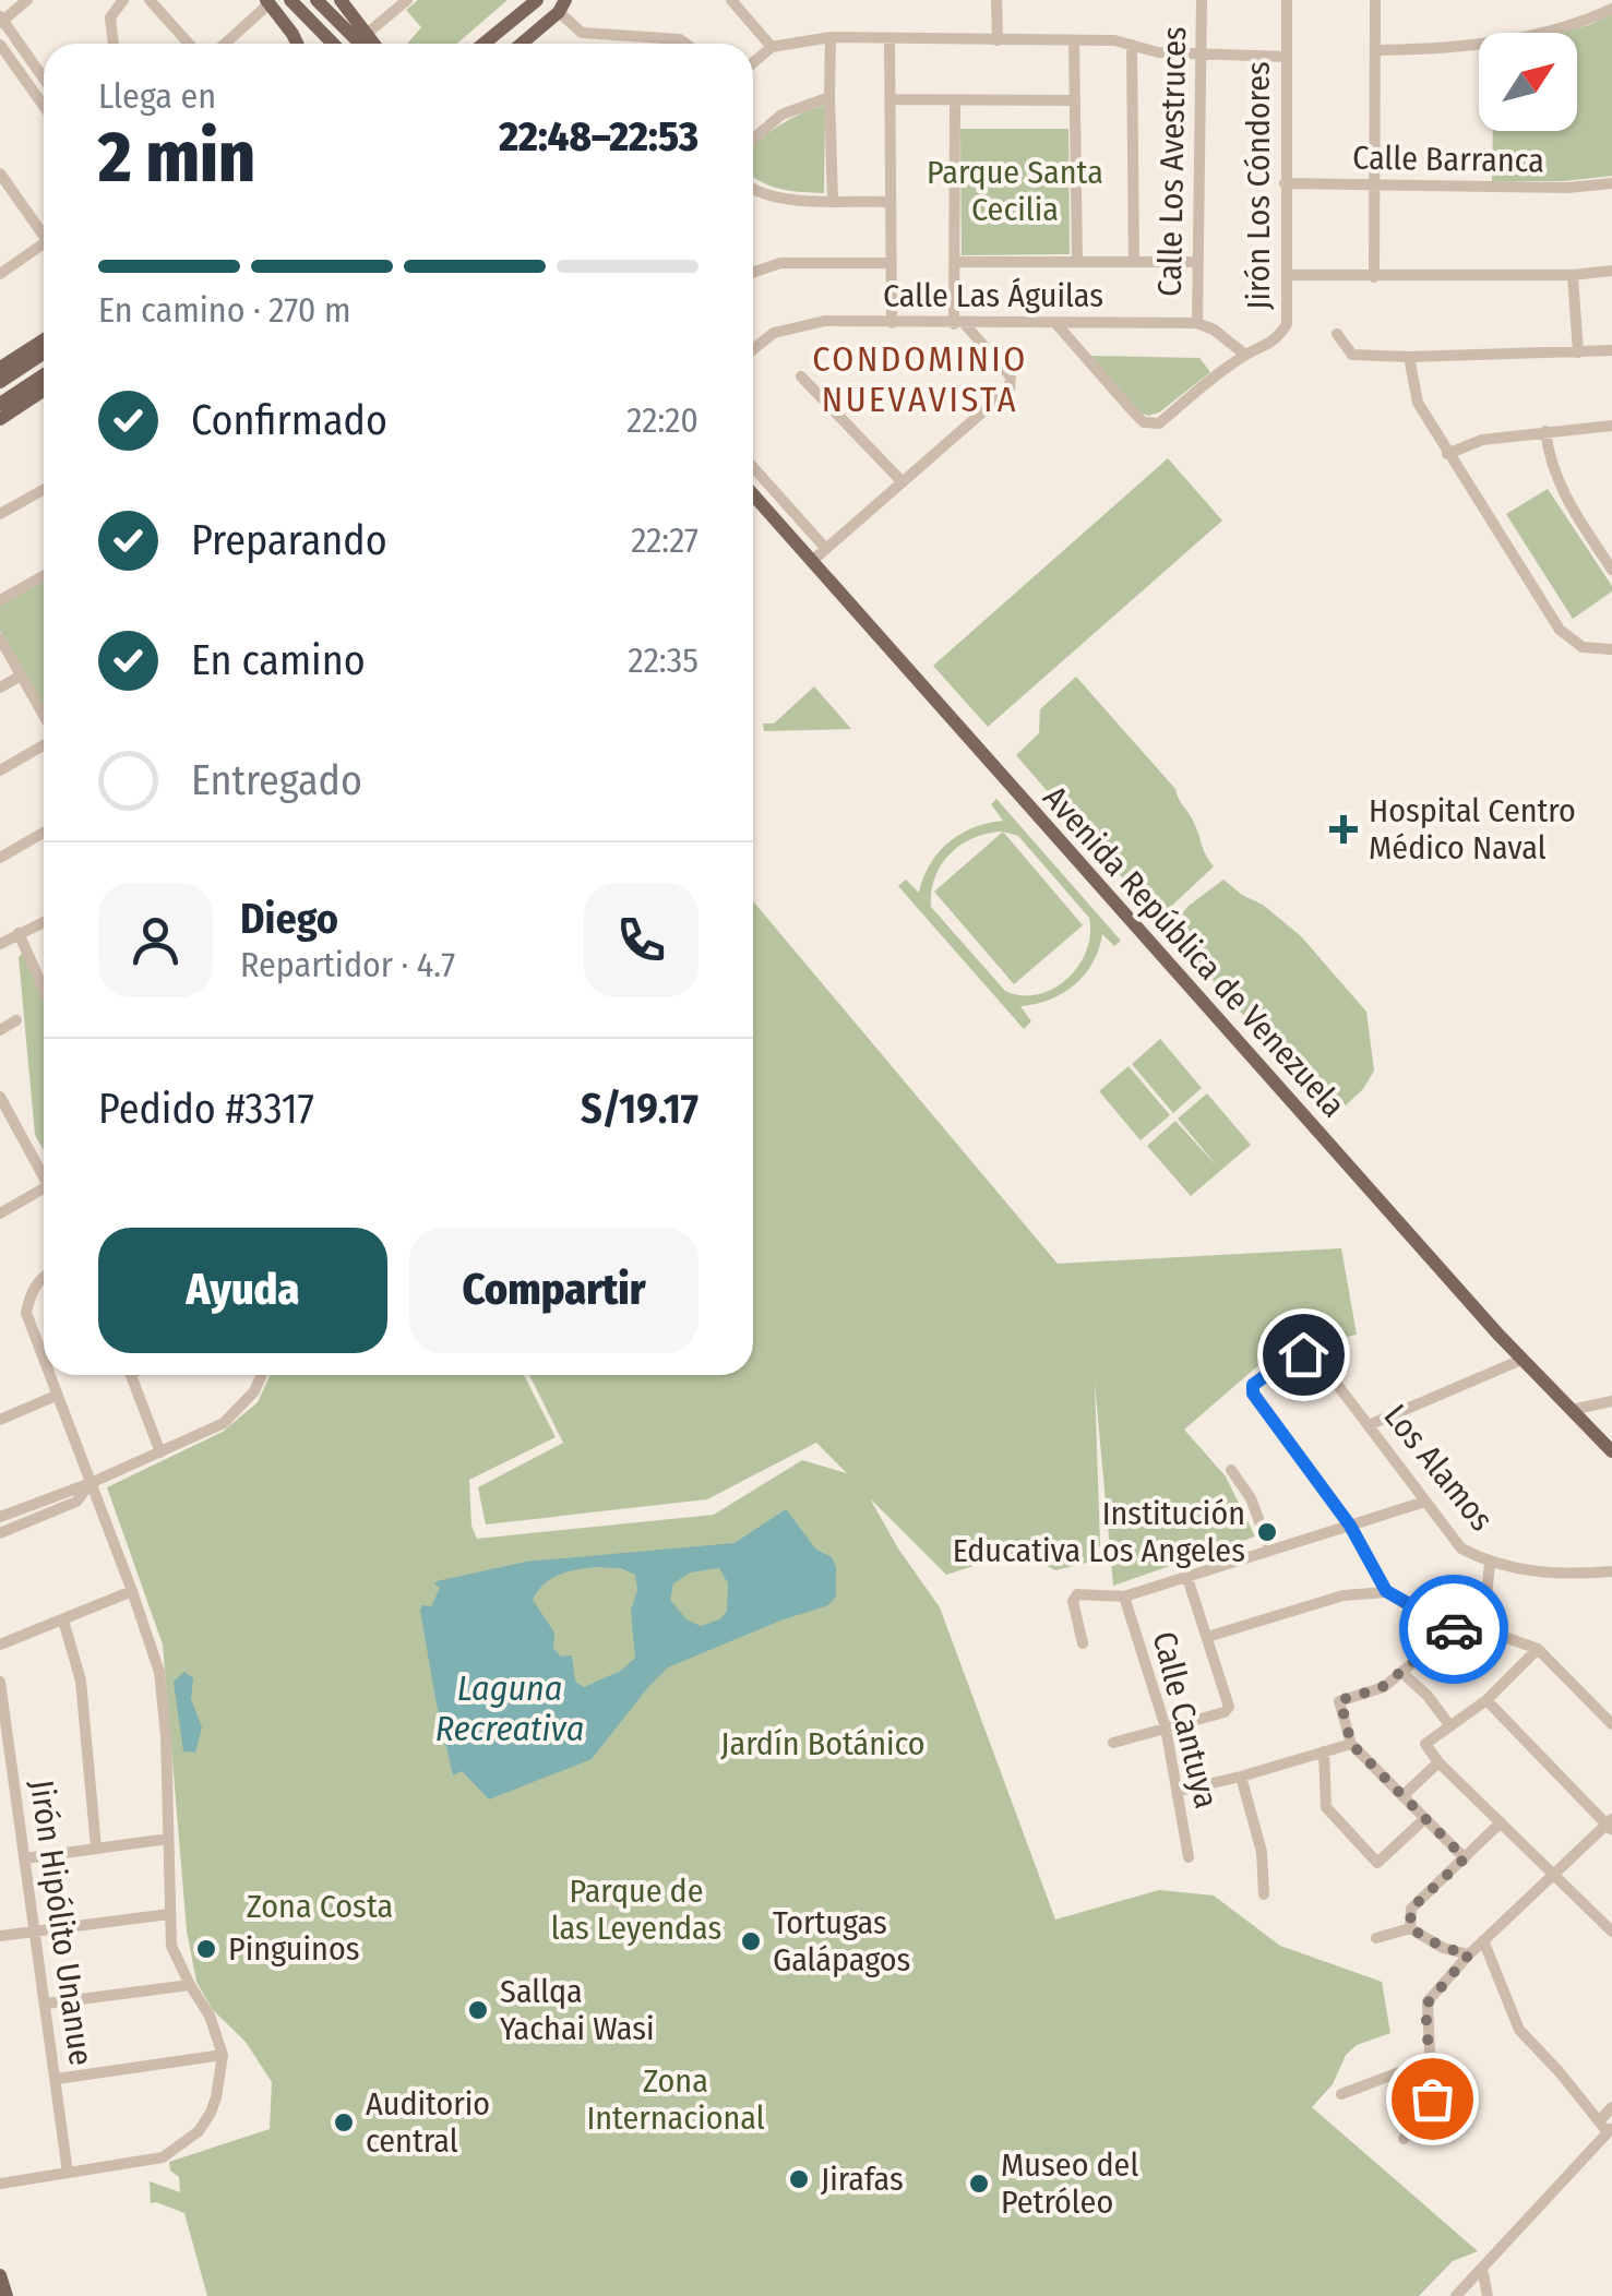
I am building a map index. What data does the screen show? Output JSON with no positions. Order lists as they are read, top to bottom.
{
  "streets": {
    "main road": ["Avenida República de Venezuela"],
    "street": [
      "Calle Barranca",
      "Calle Los Avestruces",
      "Jirón Los Cóndores",
      "Calle Las Águilas",
      "Los Alamos",
      "Calle Cantuya",
      "Jirón Hipólito Unanue"
    ]
  },
  "crossings": [
    ["Calle Barranca", "Jirón Los Cóndores"],
    ["Calle Los Avestruces", "Calle Las Águilas"],
    ["Jirón Los Cóndores", "Calle Las Águilas"]
  ],
  "districts": ["CONDOMINIO NUEVAVISTA"],
  "water": ["Laguna Recreativa"],
  "parks": [
    "Parque Santa Cecilia",
    "Jardín Botánico",
    "Parque de las Leyendas",
    "Zona Costa",
    "Zona Internacional"
  ],
  "places": {
    "health": ["Hospital Centro Médico Naval"],
    "other": [
      "Institución Educativa Los Angeles",
      "Tortugas Galápagos",
      "Pinguinos",
      "Sallqa Yachai Wasi",
      "Auditorio central",
      "Jirafas",
      "Museo del Petróleo"
    ]
  },
  "north": "top right",
  "page": {
    "heading": ["2 min", "Llega en", "22:48–22:53"],
    "panel": [
      "Diego",
      "Repartidor · 4.7",
      "Pedido #3317",
      "S/19.17"
    ],
    "bar": "En camino · 270 m",
    "list": [
      ["Confirmado", "22:20"],
      ["Preparando", "22:27"],
      ["En camino", "22:35"],
      "Entregado"
    ],
    "buttons": ["Ayuda", "Compartir"]
  }
}
